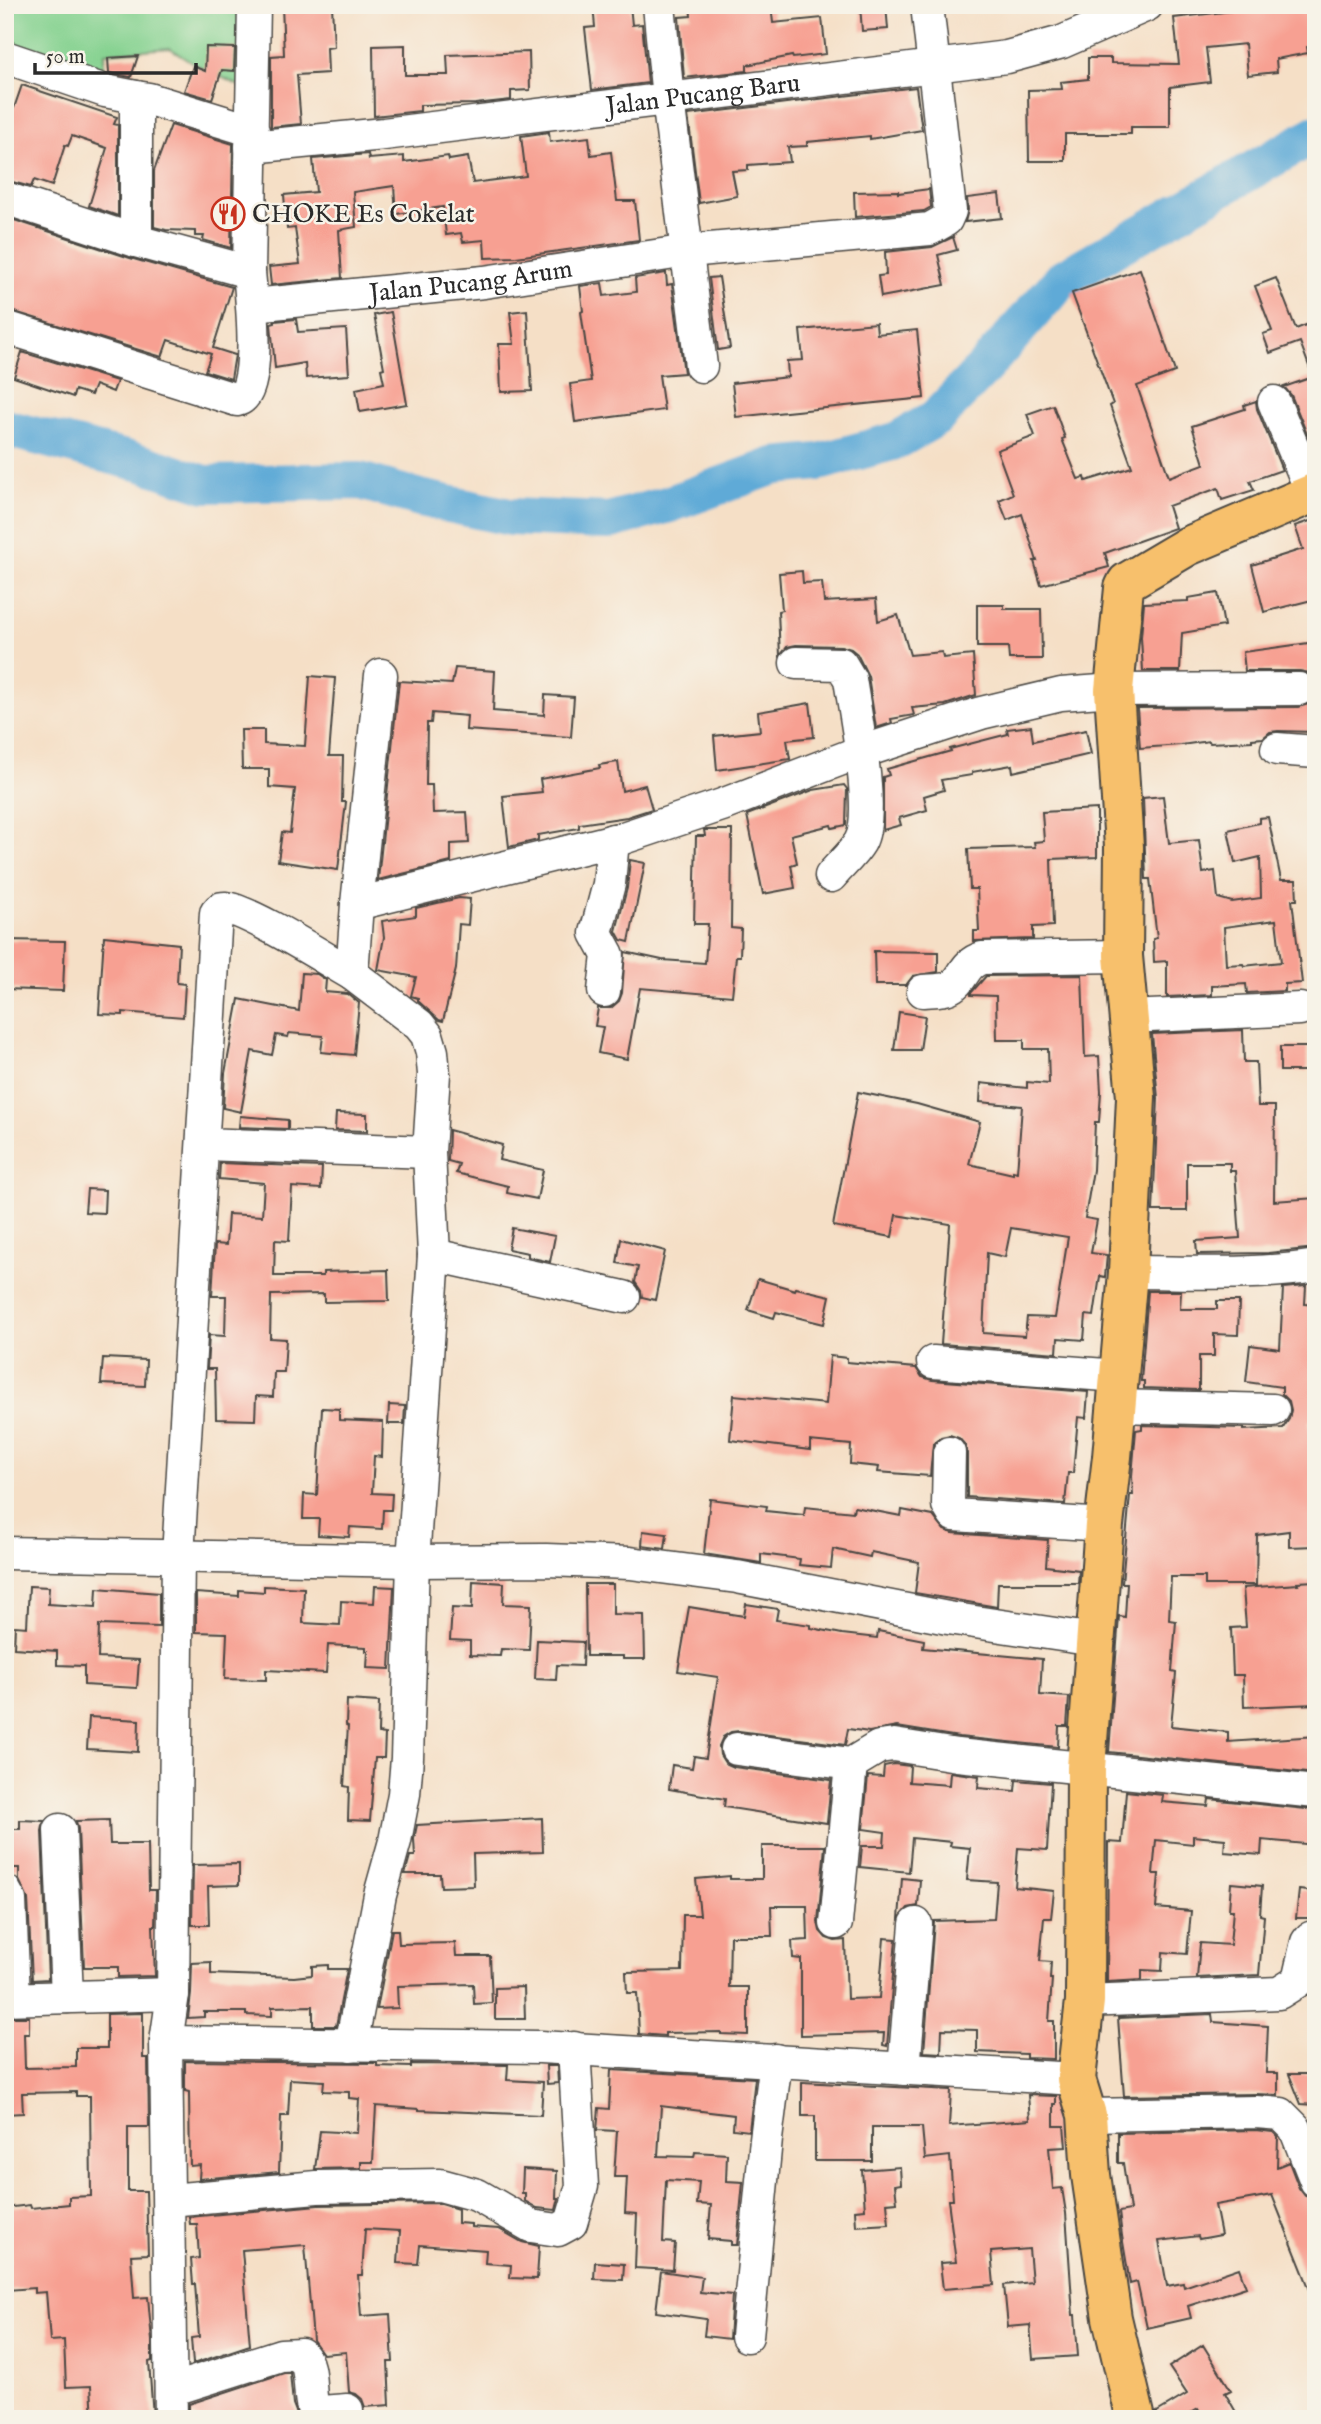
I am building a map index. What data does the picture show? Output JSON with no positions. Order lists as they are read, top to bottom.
{
  "streets": {
    "street": ["Jalan Pucang Baru", "Jalan Pucang Arum"]
  },
  "crossings": [
    ["Jalan Pucang Baru", "Jalan Pucang Arum"]
  ],
  "places": {
    "restaurant": ["CHOKE Es Cokelat"]
  },
  "scale_bar": "50 m"
}
